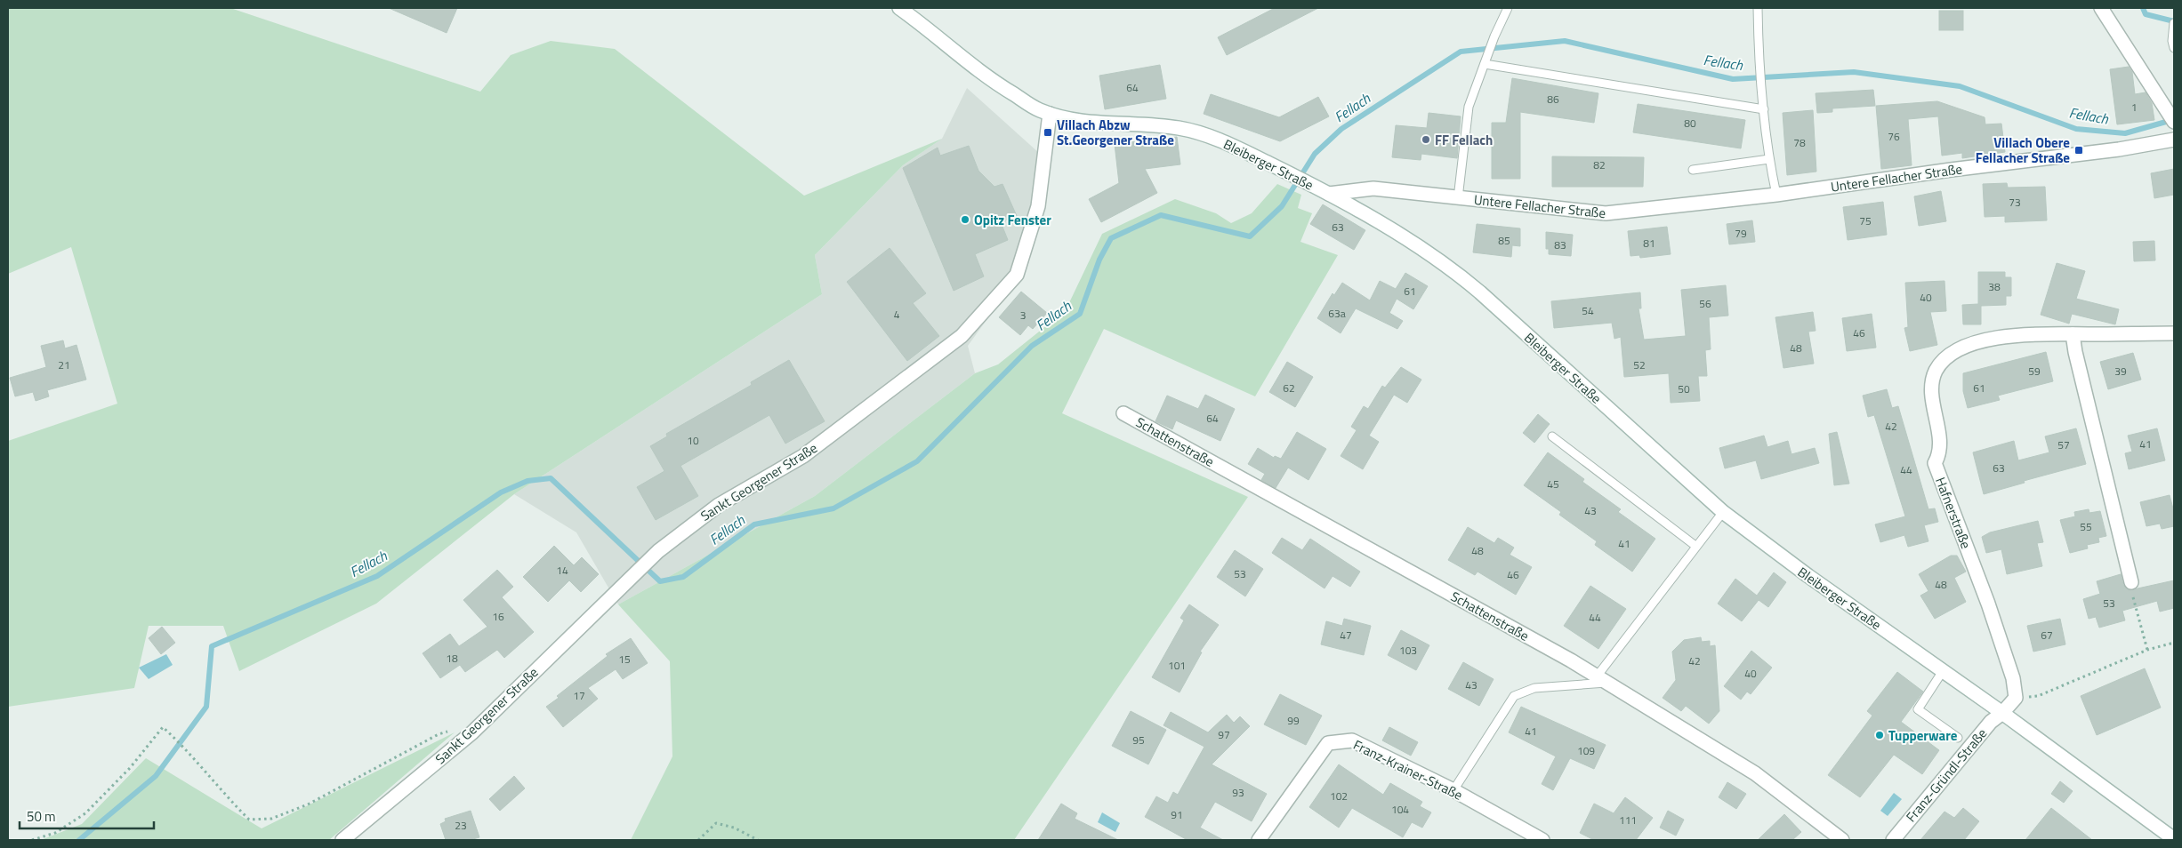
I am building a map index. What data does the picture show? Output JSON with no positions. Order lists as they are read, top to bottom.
{
  "streets": {
    "street": [
      "Bleiberger Straße",
      "Untere Fellacher Straße",
      "Schattenstraße",
      "Sankt Georgener Straße",
      "Hafnerstraße",
      "Franz-Krainer-Straße",
      "Franz-Gründl-Straße"
    ]
  },
  "crossings": [
    ["Bleiberger Straße", "Untere Fellacher Straße"],
    ["Bleiberger Straße", "Sankt Georgener Straße"],
    ["Bleiberger Straße", "Franz-Gründl-Straße"]
  ],
  "water": ["Fellach"],
  "places": {
    "transit": ["Villach Abzw St.Georgener Straße", "Villach Obere Fellacher Straße"],
    "other": ["FF Fellach", "Opitz Fenster", "Tupperware"]
  },
  "house_numbers": [
    "64",
    "86",
    "1",
    "80",
    "76",
    "78",
    "82",
    "73",
    "75",
    "63",
    "79",
    "85",
    "81",
    "83",
    "38",
    "61",
    "40",
    "56",
    "54",
    "63a",
    "4",
    "3",
    "46",
    "48",
    "21",
    "52",
    "59",
    "39",
    "62",
    "61",
    "50",
    "64",
    "42",
    "10",
    "41",
    "57",
    "63",
    "44",
    "45",
    "43",
    "55",
    "41",
    "48",
    "14",
    "53",
    "46",
    "48",
    "53",
    "16",
    "44",
    "47",
    "67",
    "103",
    "18",
    "15",
    "42",
    "101",
    "40",
    "43",
    "17",
    "99",
    "41",
    "97",
    "95",
    "109",
    "93",
    "102",
    "104",
    "91",
    "111",
    "23"
  ],
  "scale_bar": "50 m"
}
